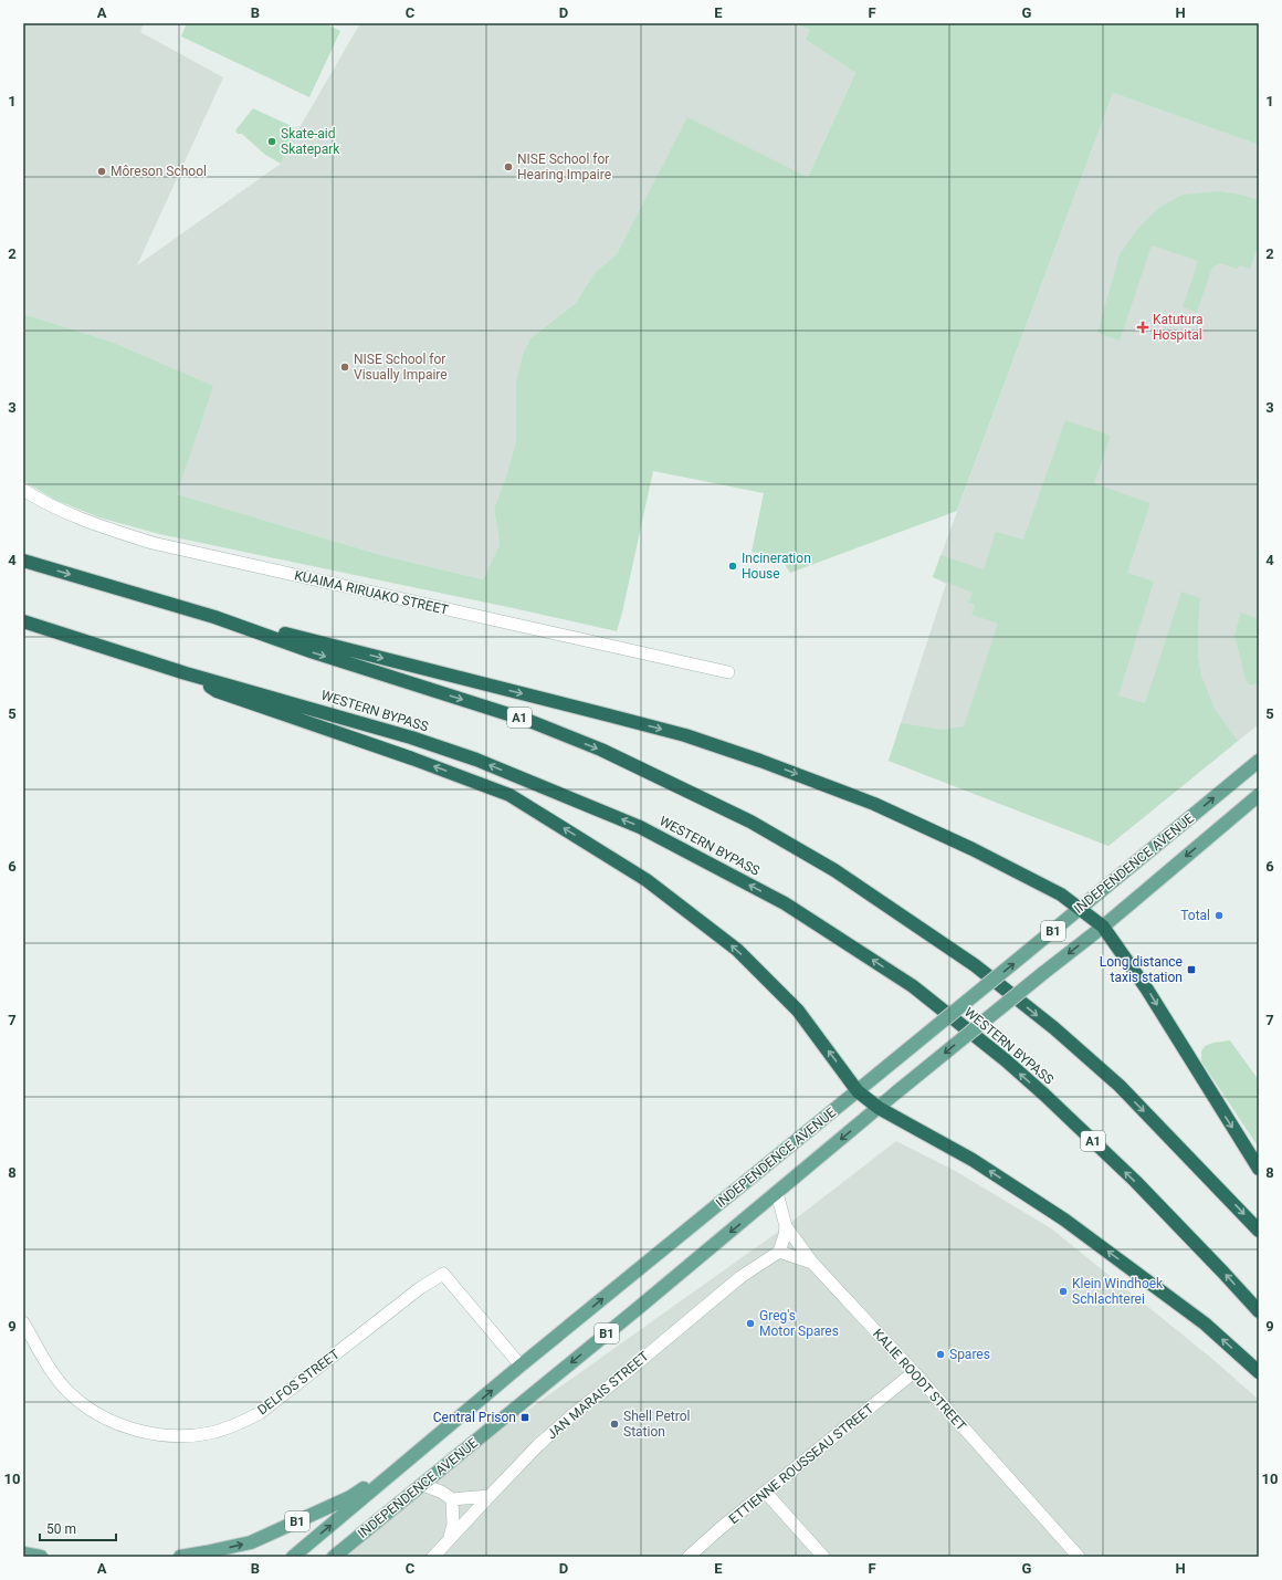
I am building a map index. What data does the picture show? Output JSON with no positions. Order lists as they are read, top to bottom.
{
  "streets": {
    "highway": ["WESTERN BYPASS", "A1"],
    "main road": ["INDEPENDENCE AVENUE", "B1"],
    "street": [
      "KUAIMA RIRUAKO STREET",
      "KALIE ROODT STREET",
      "DELFOS STREET",
      "JAN MARAIS STREET",
      "ETTIENNE ROUSSEAU STREET"
    ]
  },
  "crossings": [
    ["INDEPENDENCE AVENUE", "B1"],
    ["INDEPENDENCE AVENUE", "KALIE ROODT STREET"],
    ["INDEPENDENCE AVENUE", "DELFOS STREET"],
    ["KALIE ROODT STREET", "ETTIENNE ROUSSEAU STREET"]
  ],
  "places": {
    "other": [
      "Skate-aid Skatepark",
      "NISE School for Hearing Impaire",
      "Môreson School",
      "NISE School for Visually Impaire",
      "Incineration House",
      "Total",
      "Klein Windhoek Schlachterei",
      "Greg's Motor Spares",
      "Spares",
      "Shell Petrol Station"
    ],
    "health": ["Katutura Hospital"],
    "transit": ["Long distance taxis station", "Central Prison"]
  },
  "scale_bar": "50 m",
  "grid": {
    "columns": [
      "A",
      "B",
      "C",
      "D",
      "E",
      "F",
      "G",
      "H"
    ],
    "rows": [
      "1",
      "2",
      "3",
      "4",
      "5",
      "6",
      "7",
      "8",
      "9",
      "10"
    ]
  }
}
